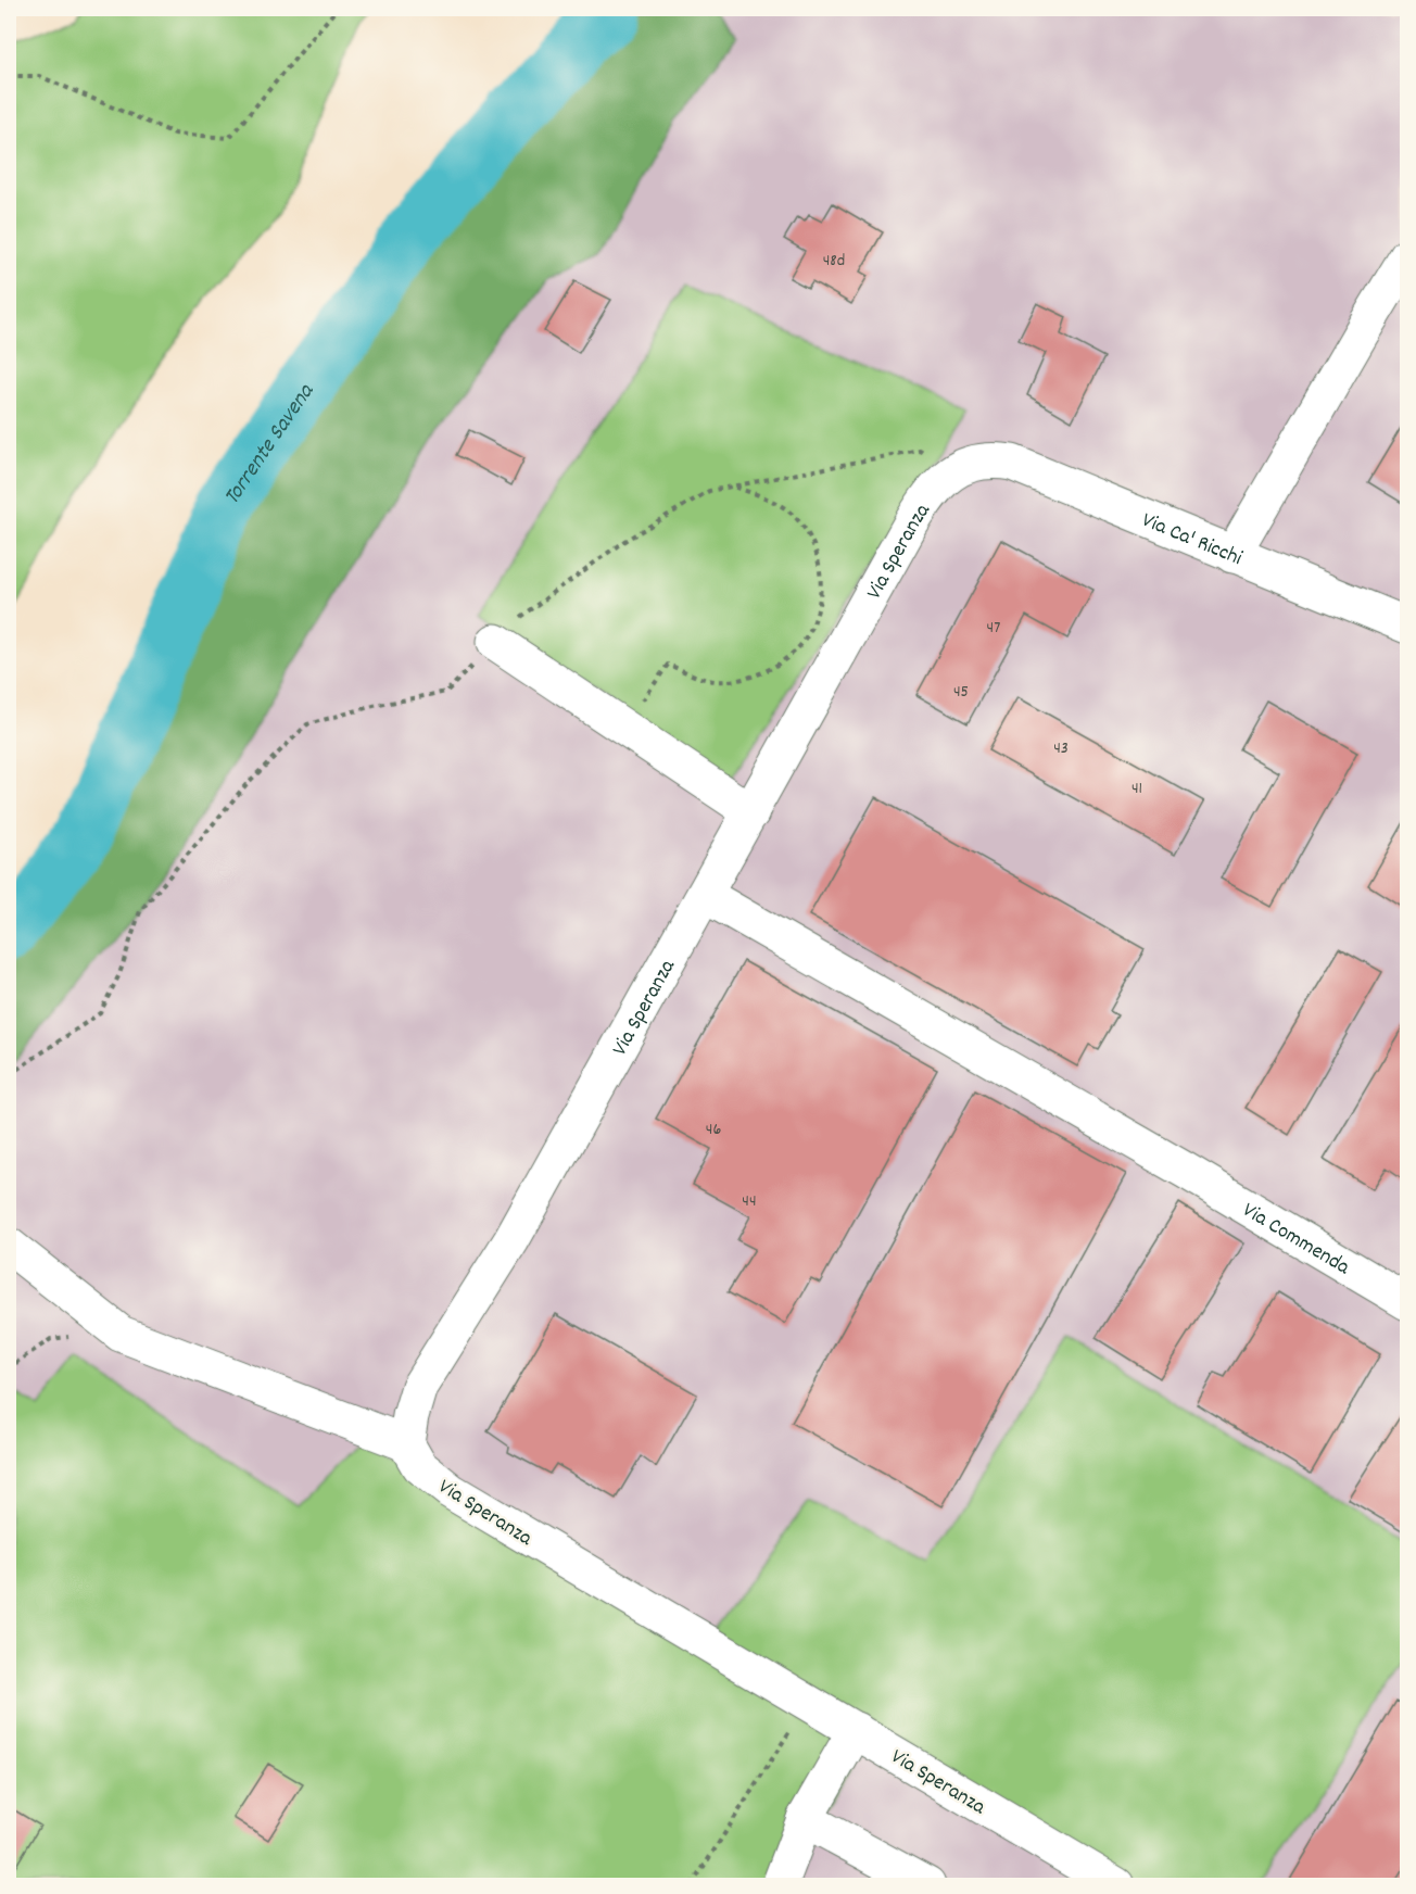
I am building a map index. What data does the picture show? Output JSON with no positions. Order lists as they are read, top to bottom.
{
  "streets": {
    "street": ["Via Ca' Ricchi", "Via Speranza", "Via Commenda"]
  },
  "crossings": [
    ["Via Ca' Ricchi", "Via Speranza"],
    ["Via Speranza", "Via Commenda"]
  ],
  "water": ["Torrente Savena"],
  "house_numbers": [
    "48d",
    "47",
    "45",
    "43",
    "41",
    "46",
    "44"
  ]
}
